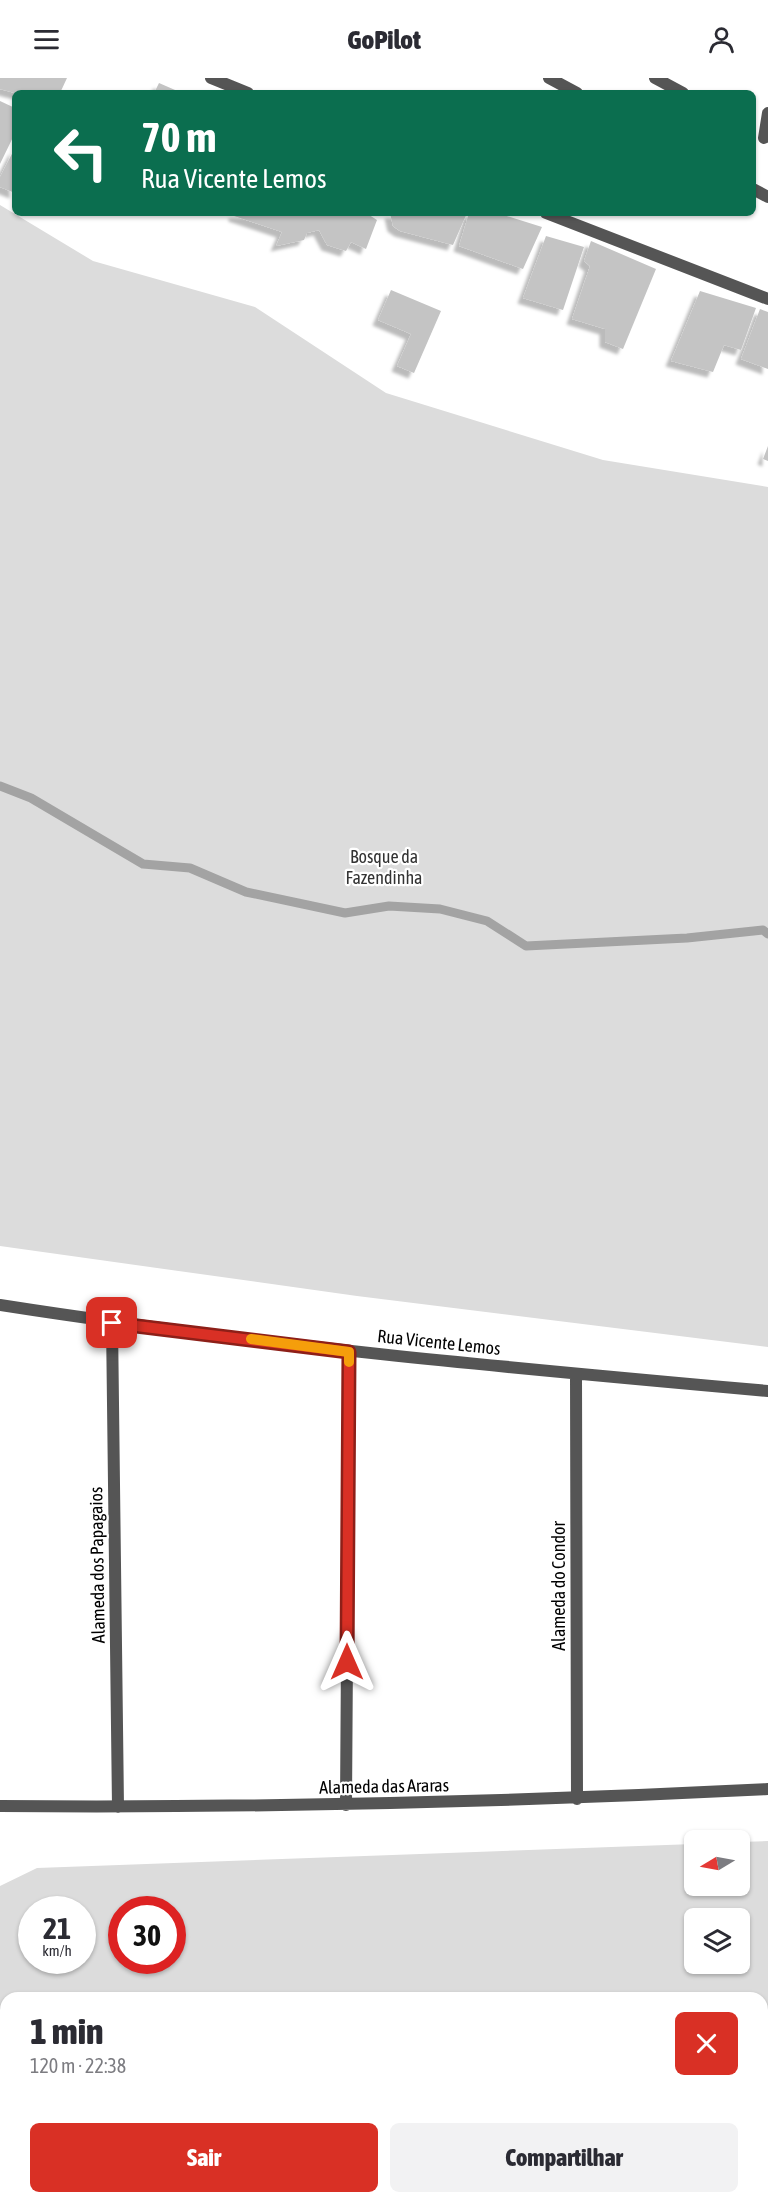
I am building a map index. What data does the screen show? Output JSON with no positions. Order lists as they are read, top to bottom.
{
  "streets": {
    "street": [
      "Rua Vicente Lemos",
      "Alameda dos Papagaios",
      "Alameda do Condor",
      "Alameda das Araras"
    ]
  },
  "crossings": [
    ["Rua Vicente Lemos", "Alameda dos Papagaios"],
    ["Rua Vicente Lemos", "Alameda do Condor"],
    ["Alameda dos Papagaios", "Alameda das Araras"],
    ["Alameda do Condor", "Alameda das Araras"]
  ],
  "parks": ["Bosque da Fazendinha"],
  "north": "left",
  "page": {
    "header": "GoPilot",
    "turn": ["70 m", "Rua Vicente Lemos"],
    "speed": "21 km/h",
    "limit": "30",
    "heading": ["1 min", "120 m · 22:38"],
    "buttons": ["Sair", "Compartilhar"]
  }
}
